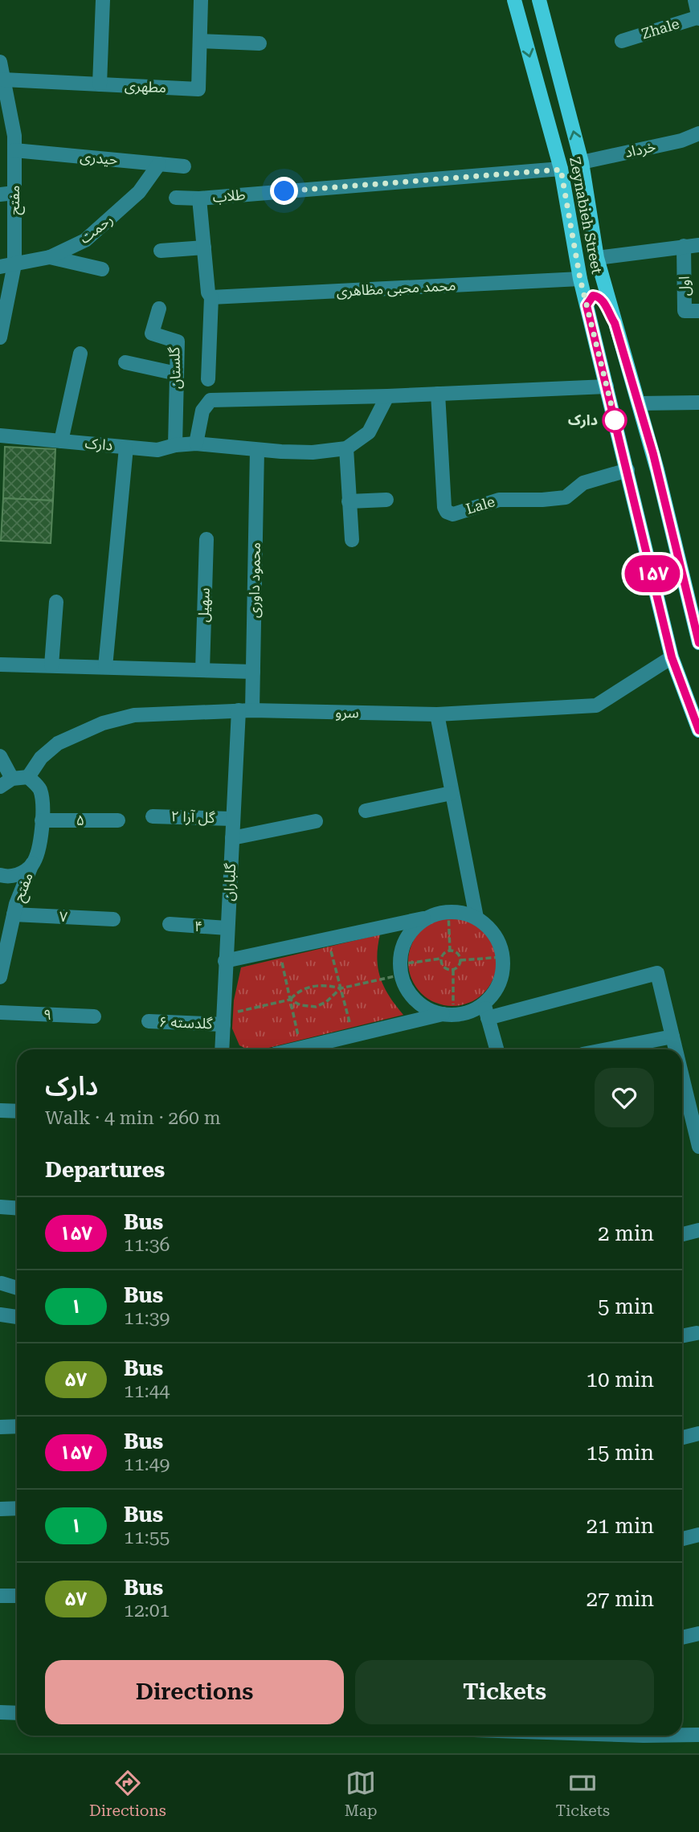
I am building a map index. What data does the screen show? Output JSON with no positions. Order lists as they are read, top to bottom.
{
  "streets": {
    "main road": ["Zeynabieh Street"],
    "street": [
      "Zhale",
      "مطهری",
      "خرداد",
      "حیدری",
      "طلاب",
      "مفتح",
      "رحمت",
      "اول",
      "محمد محبی مظاهری",
      "گلستان",
      "دارک",
      "Lale",
      "محمود داوری",
      "سهیل",
      "سرو",
      "گل آرا ۲",
      "۵",
      "گلباران",
      "۷",
      "۴",
      "۹",
      "گلدسته ۶"
    ]
  },
  "crossings": [
    ["مطهری", "مفتح"],
    ["خرداد", "Zeynabieh Street"],
    ["حیدری", "مفتح"],
    ["حیدری", "رحمت"],
    ["طلاب", "Zeynabieh Street"],
    ["طلاب", "محمد محبی مظاهری"],
    ["مفتح", "رحمت"],
    ["مفتح", "سرو"],
    ["مفتح", "۵"],
    ["مفتح", "۷"],
    ["Zeynabieh Street", "محمد محبی مظاهری"],
    ["Zeynabieh Street", "Lale"],
    ["Zeynabieh Street", "سرو"],
    ["گلستان", "دارک"],
    ["دارک", "محمود داوری"],
    ["محمود داوری", "سرو"],
    ["محمود داوری", "گلباران"],
    ["سرو", "گلباران"],
    ["گل آرا ۲", "گلباران"],
    ["گلباران", "۴"],
    ["گلباران", "گلدسته ۶"]
  ],
  "places": ["دارک"],
  "lines": ["bus line ۱۵۷"],
  "page": {
    "on_map": "۱۵۷",
    "heading": [
      ["دارک", "Walk · 4 min · 260 m"],
      "Departures"
    ],
    "list": [
      {
        "mark": "۱۵۷",
        "name": "Bus",
        "note": "11:36",
        "value": "2 min"
      },
      {
        "mark": "۱",
        "name": "Bus",
        "note": "11:39",
        "value": "5 min"
      },
      {
        "mark": "۵۷",
        "name": "Bus",
        "note": "11:44",
        "value": "10 min"
      },
      {
        "mark": "۱۵۷",
        "name": "Bus",
        "note": "11:49",
        "value": "15 min"
      },
      {
        "mark": "۱",
        "name": "Bus",
        "note": "11:55",
        "value": "21 min"
      },
      {
        "mark": "۵۷",
        "name": "Bus",
        "note": "12:01",
        "value": "27 min"
      }
    ],
    "buttons": ["Directions", "Tickets"],
    "tabs": ["Directions", "Map", "Tickets"]
  }
}
